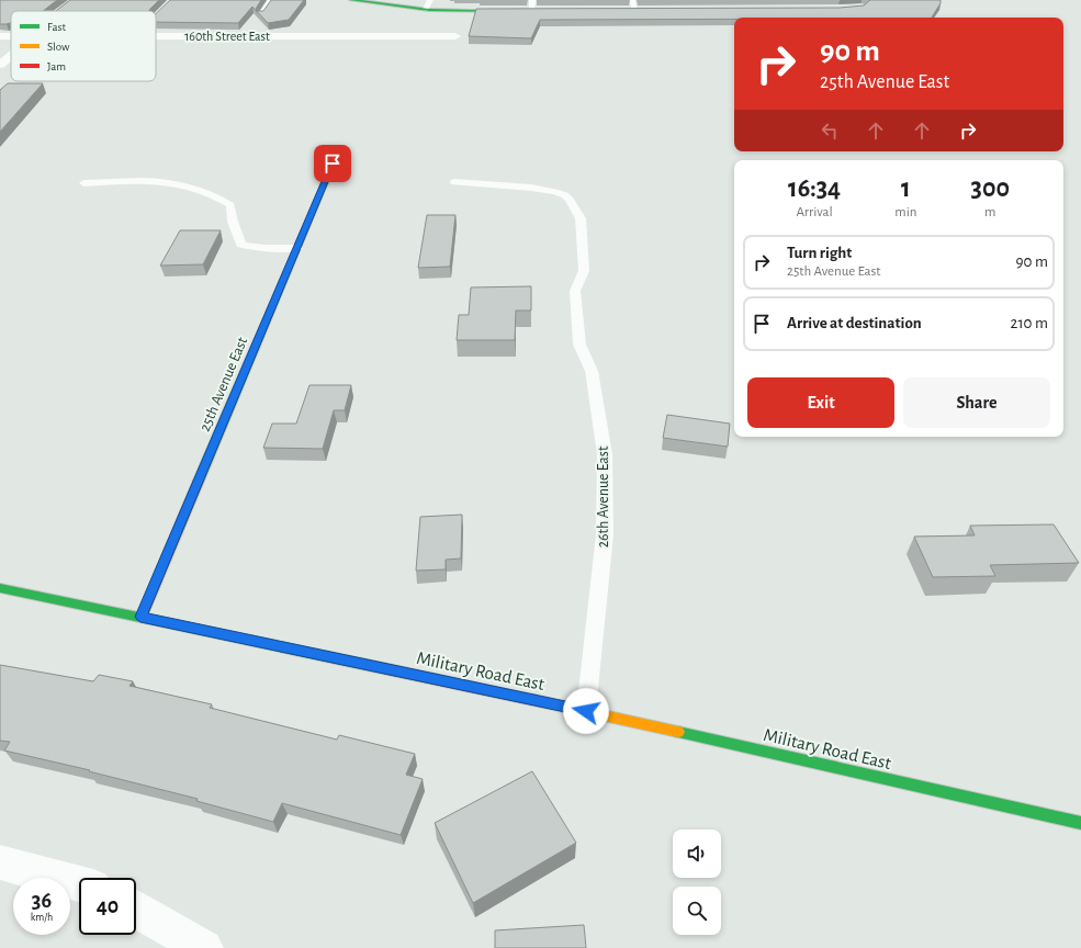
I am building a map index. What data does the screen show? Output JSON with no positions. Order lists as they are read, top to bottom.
{
  "streets": {
    "street": ["160th Street East", "25th Avenue East", "Military Road East"],
    "lane": ["26th Avenue East"]
  },
  "crossings": [
    ["25th Avenue East", "Military Road East"],
    ["26th Avenue East", "Military Road East"]
  ],
  "legend": ["Fast", "Slow", "Jam"],
  "page": {
    "turn": ["90 m", "25th Avenue East"],
    "eta": [
      "16:34",
      "Arrival",
      "1",
      "min",
      "300",
      "m"
    ],
    "list": [
      {
        "name": "Turn right",
        "note": "25th Avenue East",
        "value": "90 m"
      },
      {
        "name": "Arrive at destination",
        "value": "210 m"
      }
    ],
    "buttons": ["Exit", "Share"],
    "speed": "36 km/h",
    "limit": "40"
  }
}
